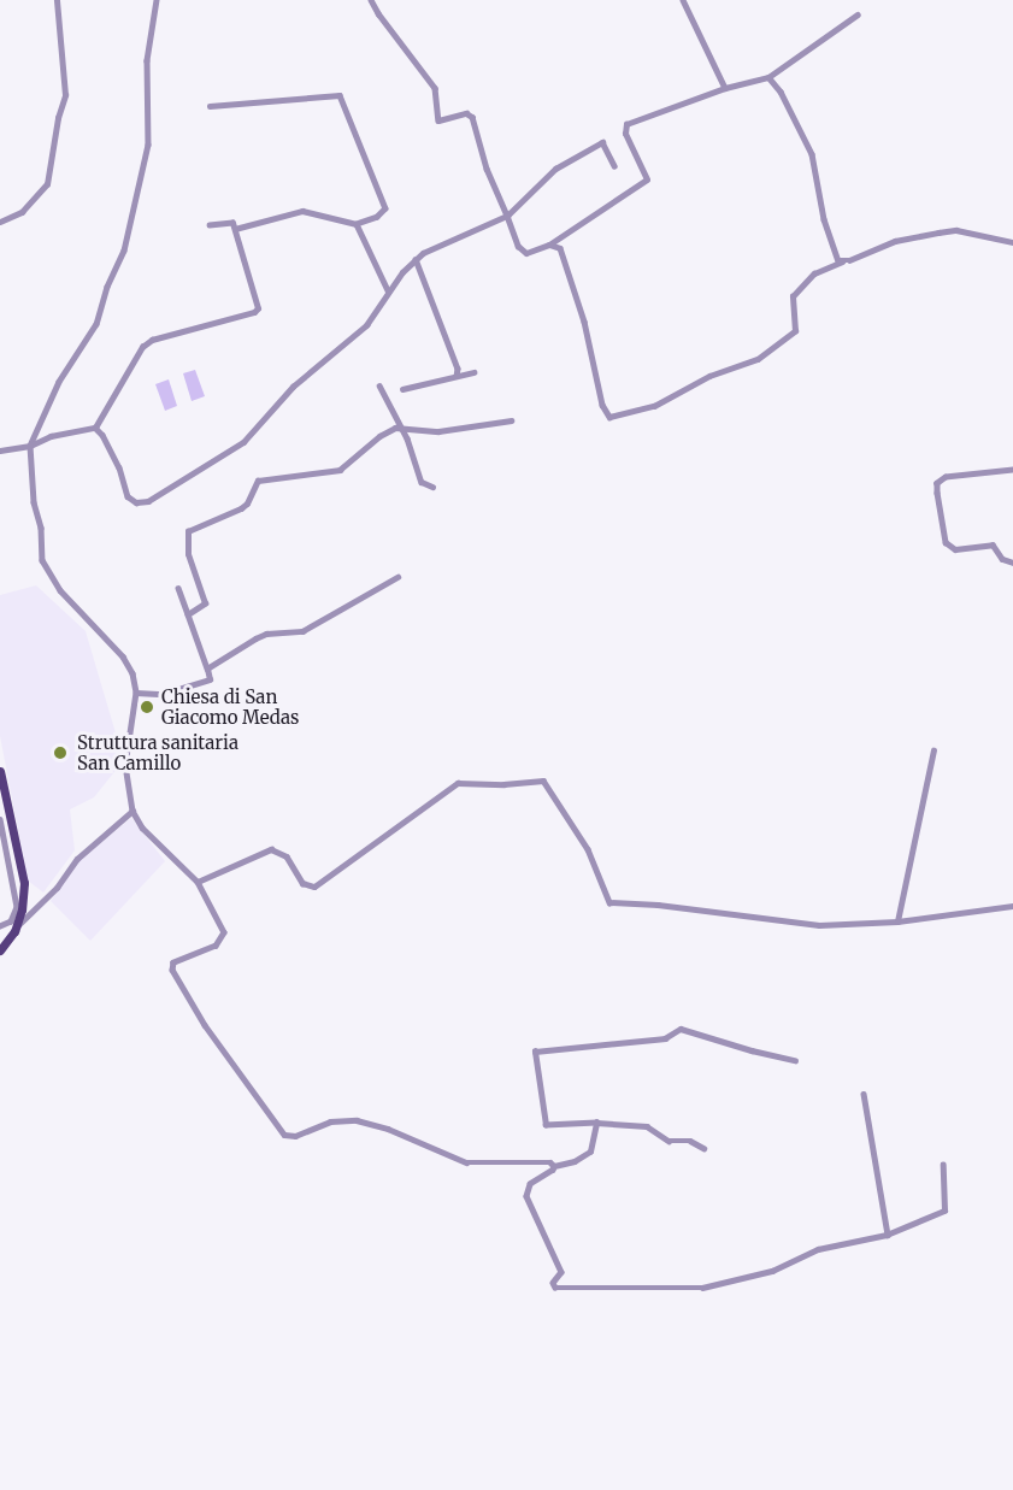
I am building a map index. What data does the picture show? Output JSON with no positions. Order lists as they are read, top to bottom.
{
  "places": ["Chiesa di San Giacomo Medas", "Struttura sanitaria San Camillo"]
}
